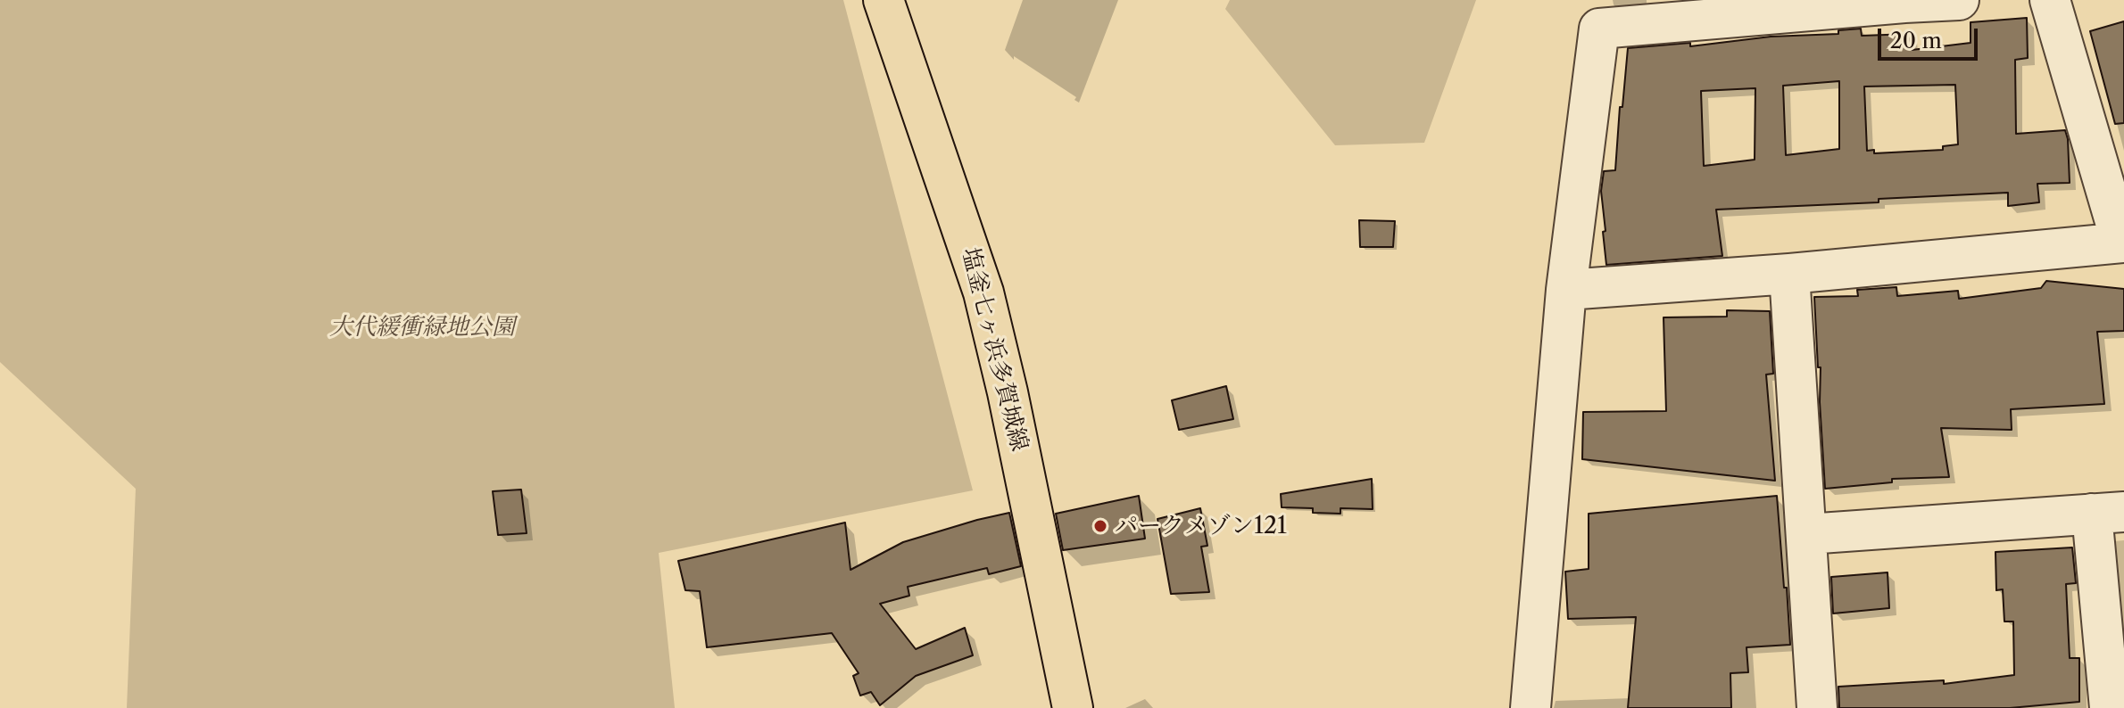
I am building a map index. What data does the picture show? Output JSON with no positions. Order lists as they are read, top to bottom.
{
  "streets": {
    "main road": ["塩釜七ヶ浜多賀城線"]
  },
  "parks": ["大代緩衝緑地公園"],
  "places": ["パークメゾン121"],
  "scale_bar": "20 m"
}
